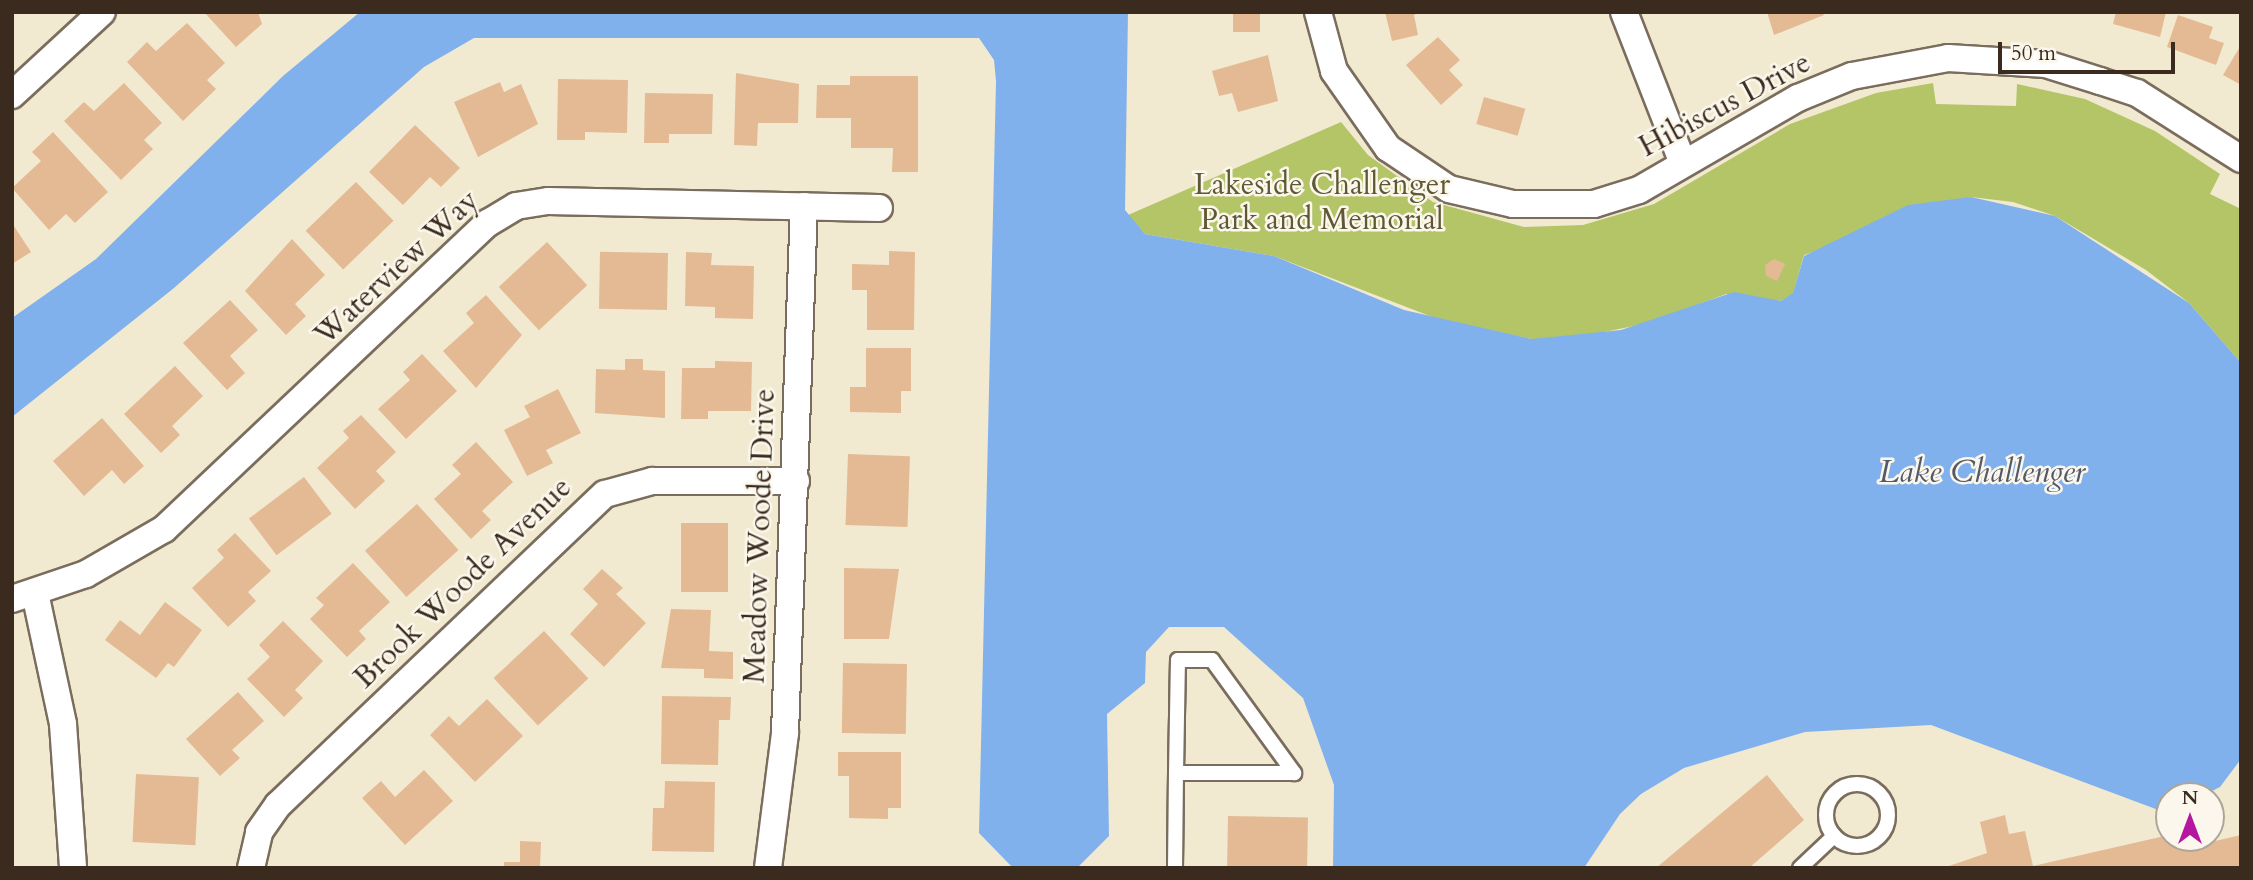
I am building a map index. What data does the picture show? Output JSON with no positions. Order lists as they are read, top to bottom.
{
  "streets": {
    "street": [
      "Hibiscus Drive",
      "Waterview Way",
      "Meadow Woode Drive",
      "Brook Woode Avenue"
    ]
  },
  "crossings": [
    ["Waterview Way", "Meadow Woode Drive"],
    ["Meadow Woode Drive", "Brook Woode Avenue"]
  ],
  "water": ["Lake Challenger"],
  "parks": ["Lakeside Challenger Park and Memorial"],
  "scale_bar": "50 m",
  "north": "top"
}
